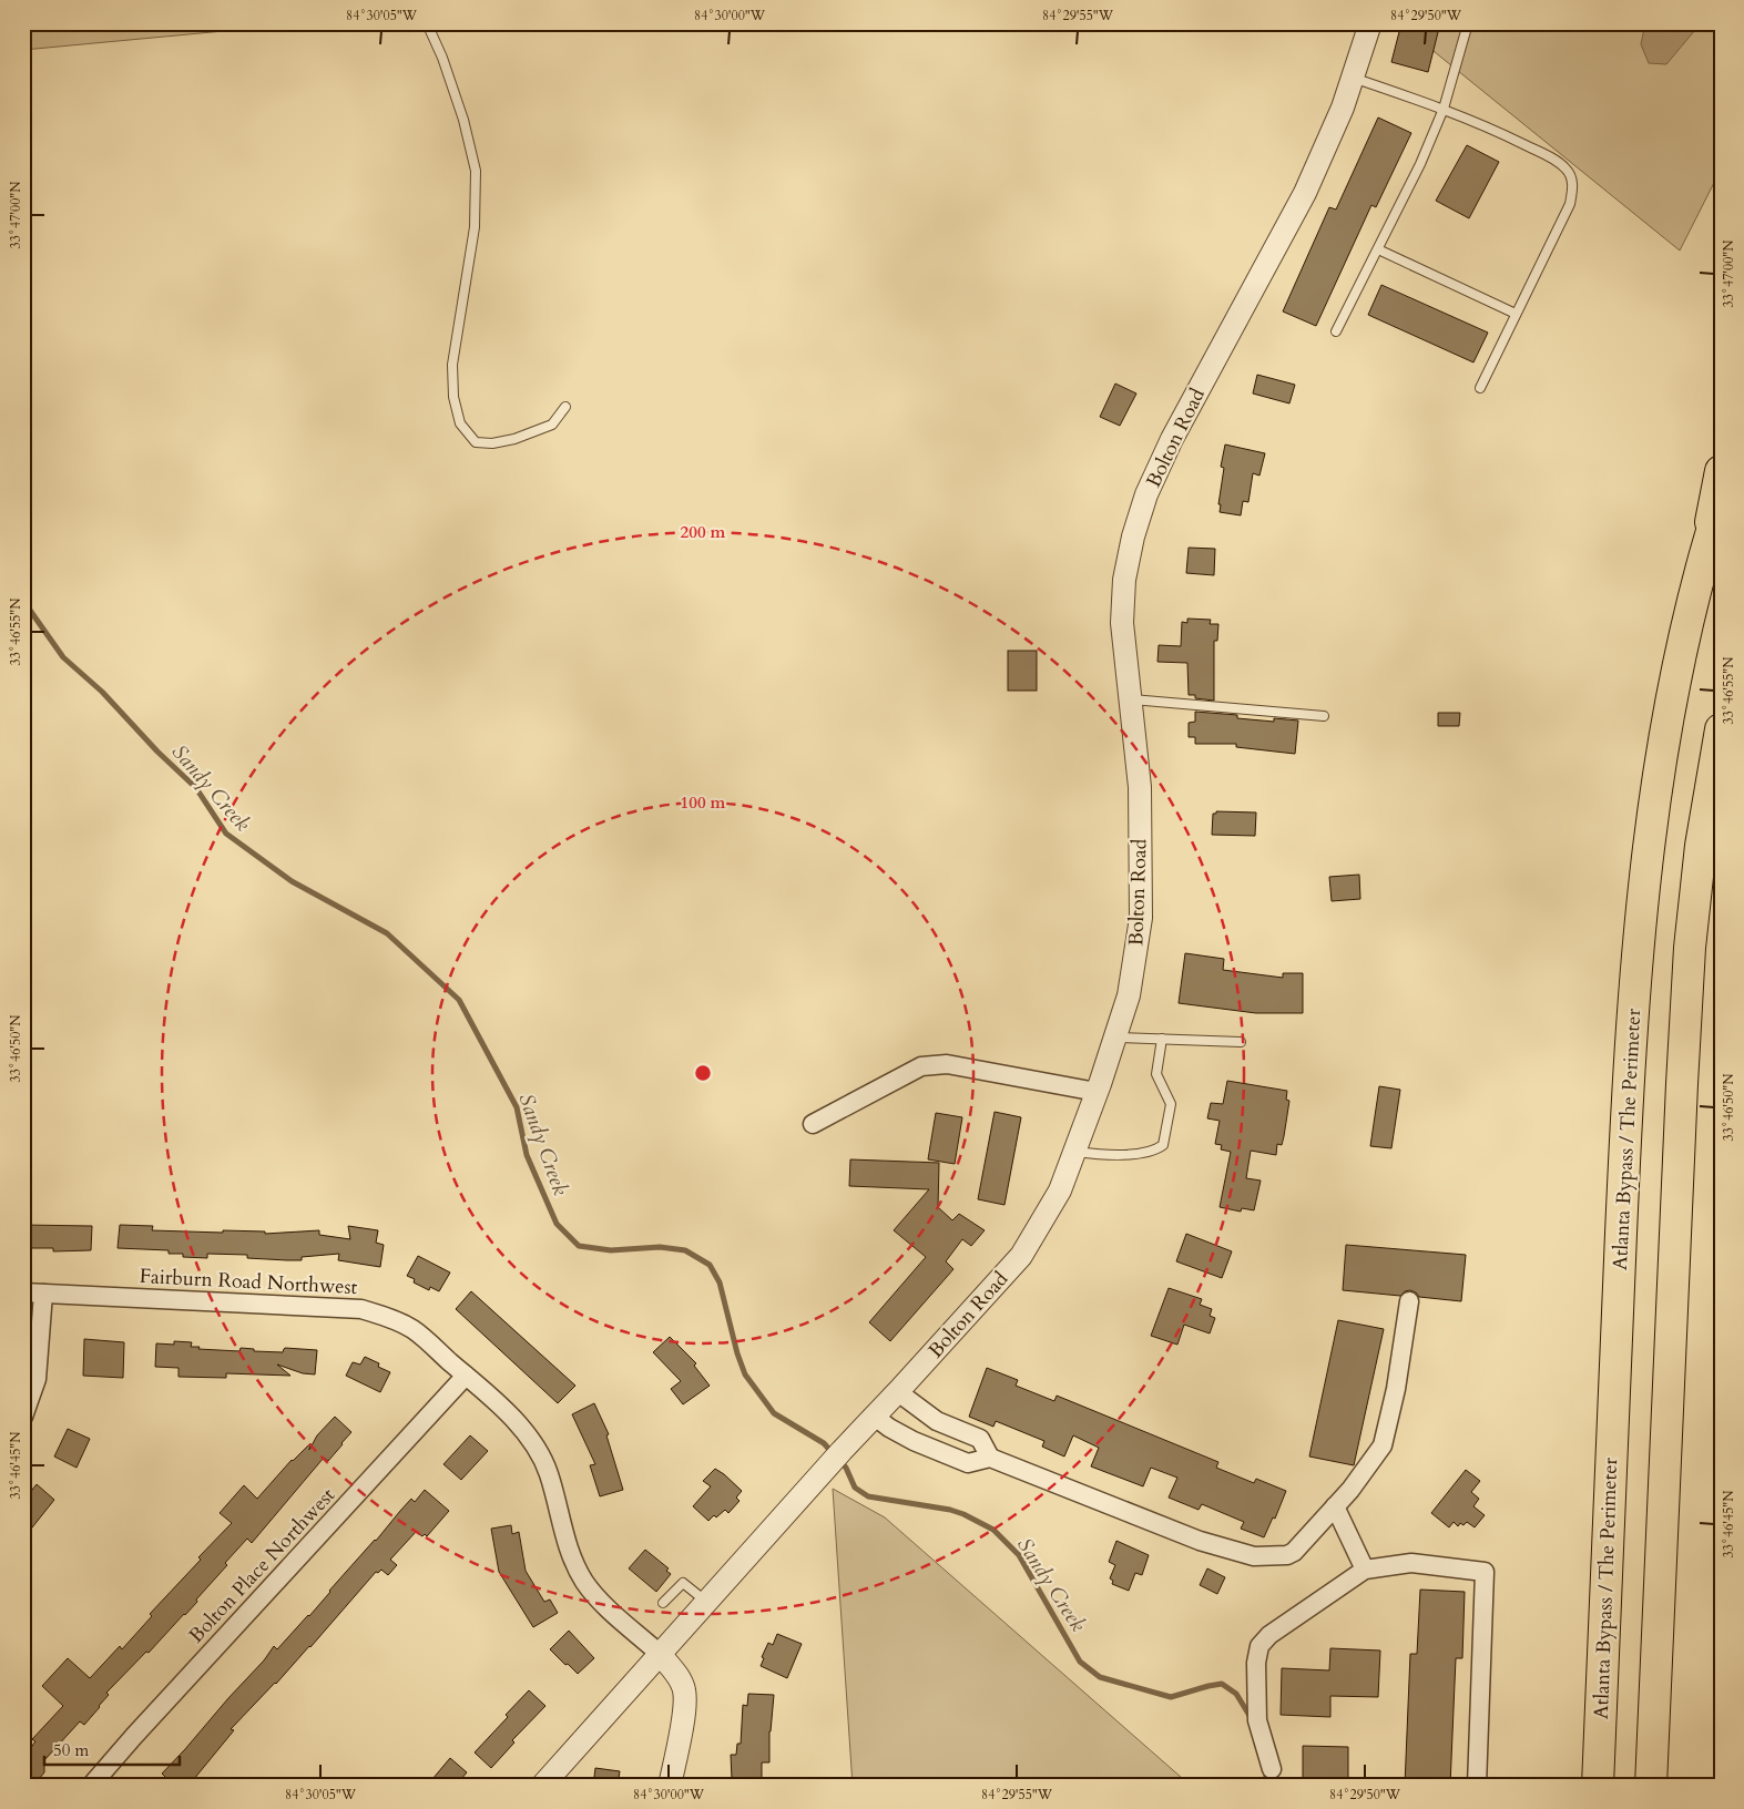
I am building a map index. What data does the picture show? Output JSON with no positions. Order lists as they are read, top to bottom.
{
  "streets": {
    "highway": ["Atlanta Bypass / The Perimeter"],
    "street": ["Bolton Road", "Fairburn Road Northwest", "Bolton Place Northwest"]
  },
  "crossings": [
    ["Bolton Road", "Fairburn Road Northwest"],
    ["Fairburn Road Northwest", "Bolton Place Northwest"]
  ],
  "water": ["Sandy Creek"],
  "scale_bar": "50 m",
  "coordinates": [
    "84°30'05\"W",
    "84°30'00\"W",
    "84°29'55\"W",
    "84°29'50\"W",
    "33°47'00\"N",
    "33°46'55\"N",
    "33°46'50\"N",
    "33°46'45\"N"
  ],
  "rings": ["200 m", "100 m"]
}
